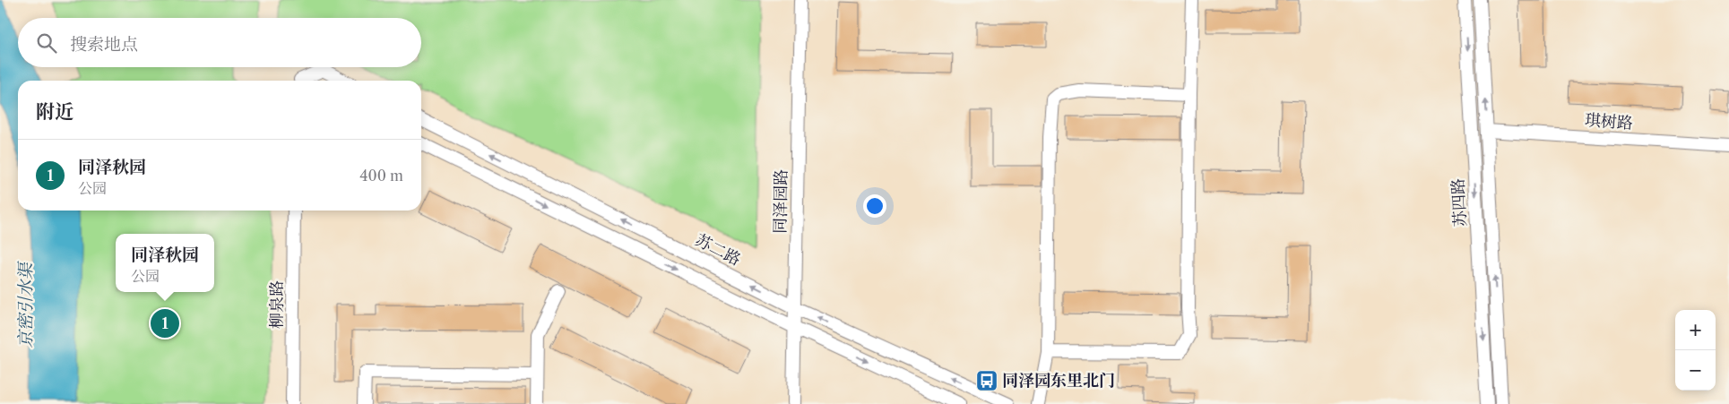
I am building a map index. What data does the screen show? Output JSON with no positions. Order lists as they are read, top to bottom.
{
  "streets": {
    "street": [
      "琪树路",
      "同泽园路",
      "苏四路",
      "苏二路",
      "柳泉路"
    ]
  },
  "crossings": [
    ["琪树路", "苏四路"],
    ["同泽园路", "苏二路"]
  ],
  "water": ["京密引水渠"],
  "places": {
    "bus stop": ["同泽园东里北门"]
  },
  "page": {
    "search": "搜索地点",
    "heading": "附近",
    "list": [
      {
        "mark": "1",
        "name": "同泽秋园",
        "note": "公园",
        "value": "400 m"
      }
    ],
    "popup": ["同泽秋园", "公园"],
    "pins": "1",
    "map_buttons": ["+", "−"]
  }
}
